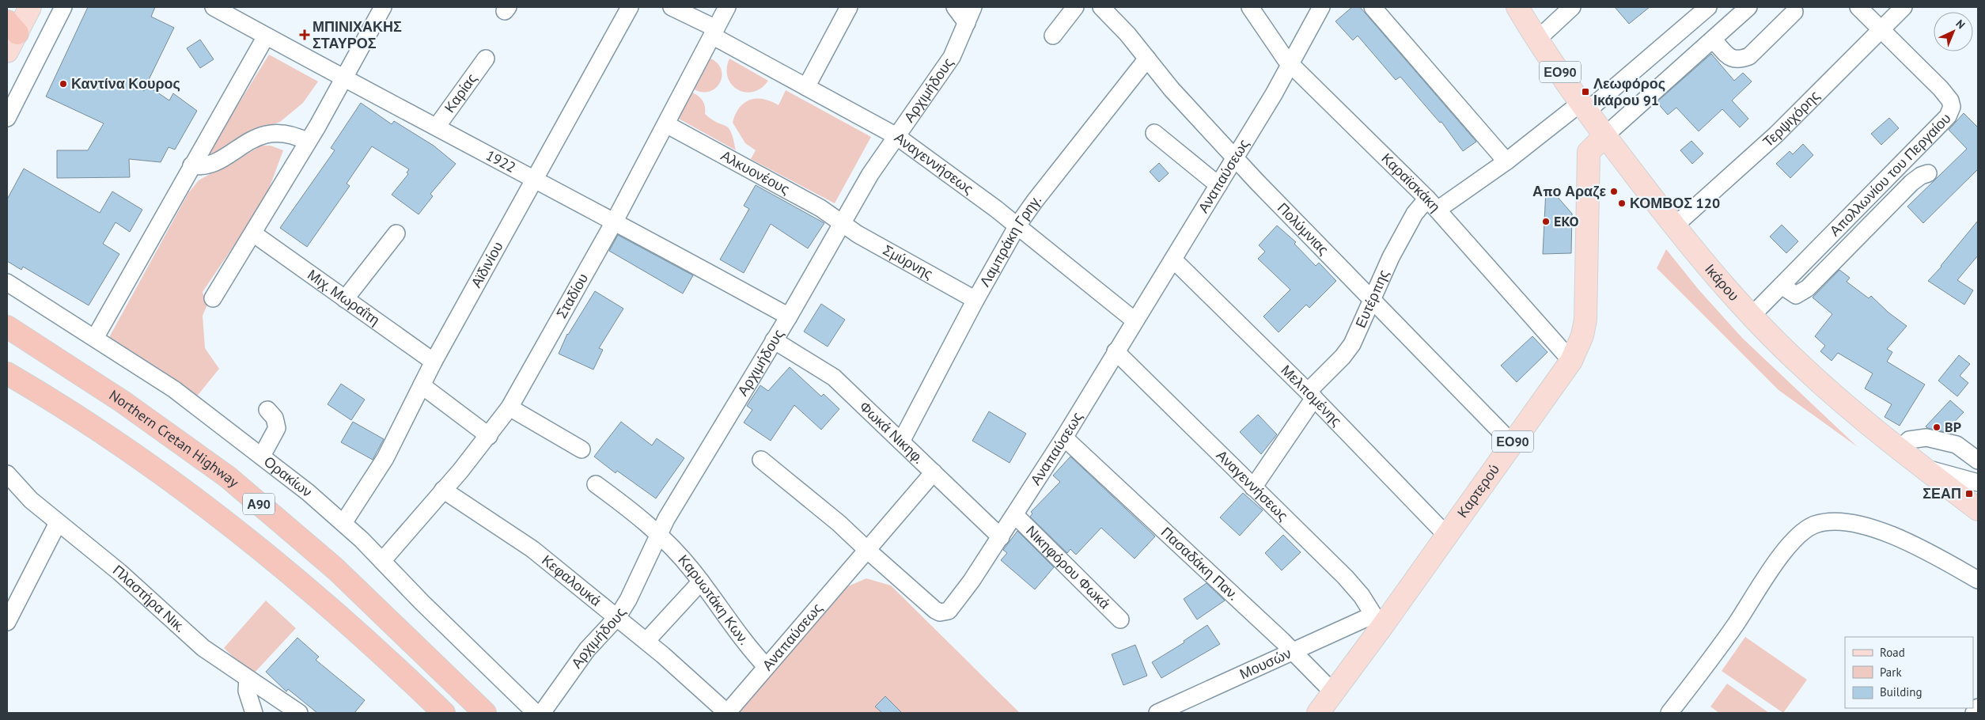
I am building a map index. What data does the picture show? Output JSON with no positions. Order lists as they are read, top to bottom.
{
  "streets": {
    "highway": ["Northern Cretan Highway", "Α90"],
    "main road": ["ΕΟ90", "Ικάρου", "Καρτερού"],
    "street": [
      "Αρχιμήδους",
      "Καρίας",
      "Τερψιχόρης",
      "1922",
      "Αναγεννήσεως",
      "Αλκυονέους",
      "Απολλωνίου του Περγαίου",
      "Αναπαύσεως",
      "Καραϊσκάκη",
      "Πολύμνιας",
      "Λαμπράκη Γρηγ.",
      "Σμύρνης",
      "Αϊδινίου",
      "Σταδίου",
      "Μιχ. Μωραΐτη",
      "Ευτέρπης",
      "Μελπομένης",
      "Φωκά Νικηφ.",
      "Ορακίων",
      "Πασαδάκη Παν.",
      "Νικηφόρου Φωκά",
      "Κεφαλουκά",
      "Πλαστήρα Νικ.",
      "Καρυωτάκη Κων.",
      "Μουσών"
    ]
  },
  "crossings": [
    ["Αρχιμήδους", "1922"],
    ["Αρχιμήδους", "Αναγεννήσεως"],
    ["Αρχιμήδους", "Αλκυονέους"],
    ["Αρχιμήδους", "Σμύρνης"],
    ["Αρχιμήδους", "Φωκά Νικηφ."],
    ["Αρχιμήδους", "Κεφαλουκά"],
    ["Αρχιμήδους", "Καρυωτάκη Κων."],
    ["Καρίας", "1922"],
    ["Τερψιχόρης", "Απολλωνίου του Περγαίου"],
    ["Τερψιχόρης", "Ικάρου"],
    ["1922", "Αϊδινίου"],
    ["1922", "Σταδίου"],
    ["Αναγεννήσεως", "Αναπαύσεως"],
    ["Αναγεννήσεως", "Λαμπράκη Γρηγ."],
    ["Αναγεννήσεως", "Σταδίου"],
    ["Αναγεννήσεως", "Ευτέρπης"],
    ["Αναγεννήσεως", "Καρτερού"],
    ["Αναγεννήσεως", "Μουσών"],
    ["Αλκυονέους", "Σμύρνης"],
    ["Αλκυονέους", "Σταδίου"],
    ["Απολλωνίου του Περγαίου", "Ικάρου"],
    ["Αναπαύσεως", "Καραϊσκάκη"],
    ["Αναπαύσεως", "Πολύμνιας"],
    ["Αναπαύσεως", "Μελπομένης"],
    ["Αναπαύσεως", "Φωκά Νικηφ."],
    ["Αναπαύσεως", "Πασαδάκη Παν."],
    ["Αναπαύσεως", "Νικηφόρου Φωκά"],
    ["Αναπαύσεως", "Κεφαλουκά"],
    ["Αναπαύσεως", "Καρυωτάκη Κων."],
    ["Καραϊσκάκη", "Ευτέρπης"],
    ["Καραϊσκάκη", "Καρτερού"],
    ["Πολύμνιας", "Λαμπράκη Γρηγ."],
    ["Πολύμνιας", "Ευτέρπης"],
    ["Πολύμνιας", "Καρτερού"],
    ["Λαμπράκη Γρηγ.", "Σμύρνης"],
    ["Λαμπράκη Γρηγ.", "Φωκά Νικηφ."],
    ["Αϊδινίου", "Μιχ. Μωραΐτη"],
    ["Αϊδινίου", "Ορακίων"],
    ["Ικάρου", "Ευτέρπης"],
    ["Ικάρου", "Καρτερού"],
    ["Σταδίου", "Ορακίων"],
    ["Σταδίου", "Κεφαλουκά"],
    ["Ευτέρπης", "Μελπομένης"],
    ["Μελπομένης", "Καρτερού"],
    ["Καρτερού", "Πασαδάκη Παν."],
    ["Καρτερού", "Μουσών"],
    ["Πασαδάκη Παν.", "Μουσών"]
  ],
  "places": {
    "health": ["ΜΠΙΝΙΧΑΚΗΣ ΣΤΑΥΡΟΣ"],
    "other": [
      "Καντίνα Κουρος",
      "Απο Αραζε",
      "ΚΟΜΒΟΣ 120",
      "EKO",
      "BP"
    ],
    "transit": ["Λεωφόρος Ικάρου 91", "ΣΕΑΠ"]
  },
  "legend": ["Road", "Park", "Building"],
  "north": "top right"
}
